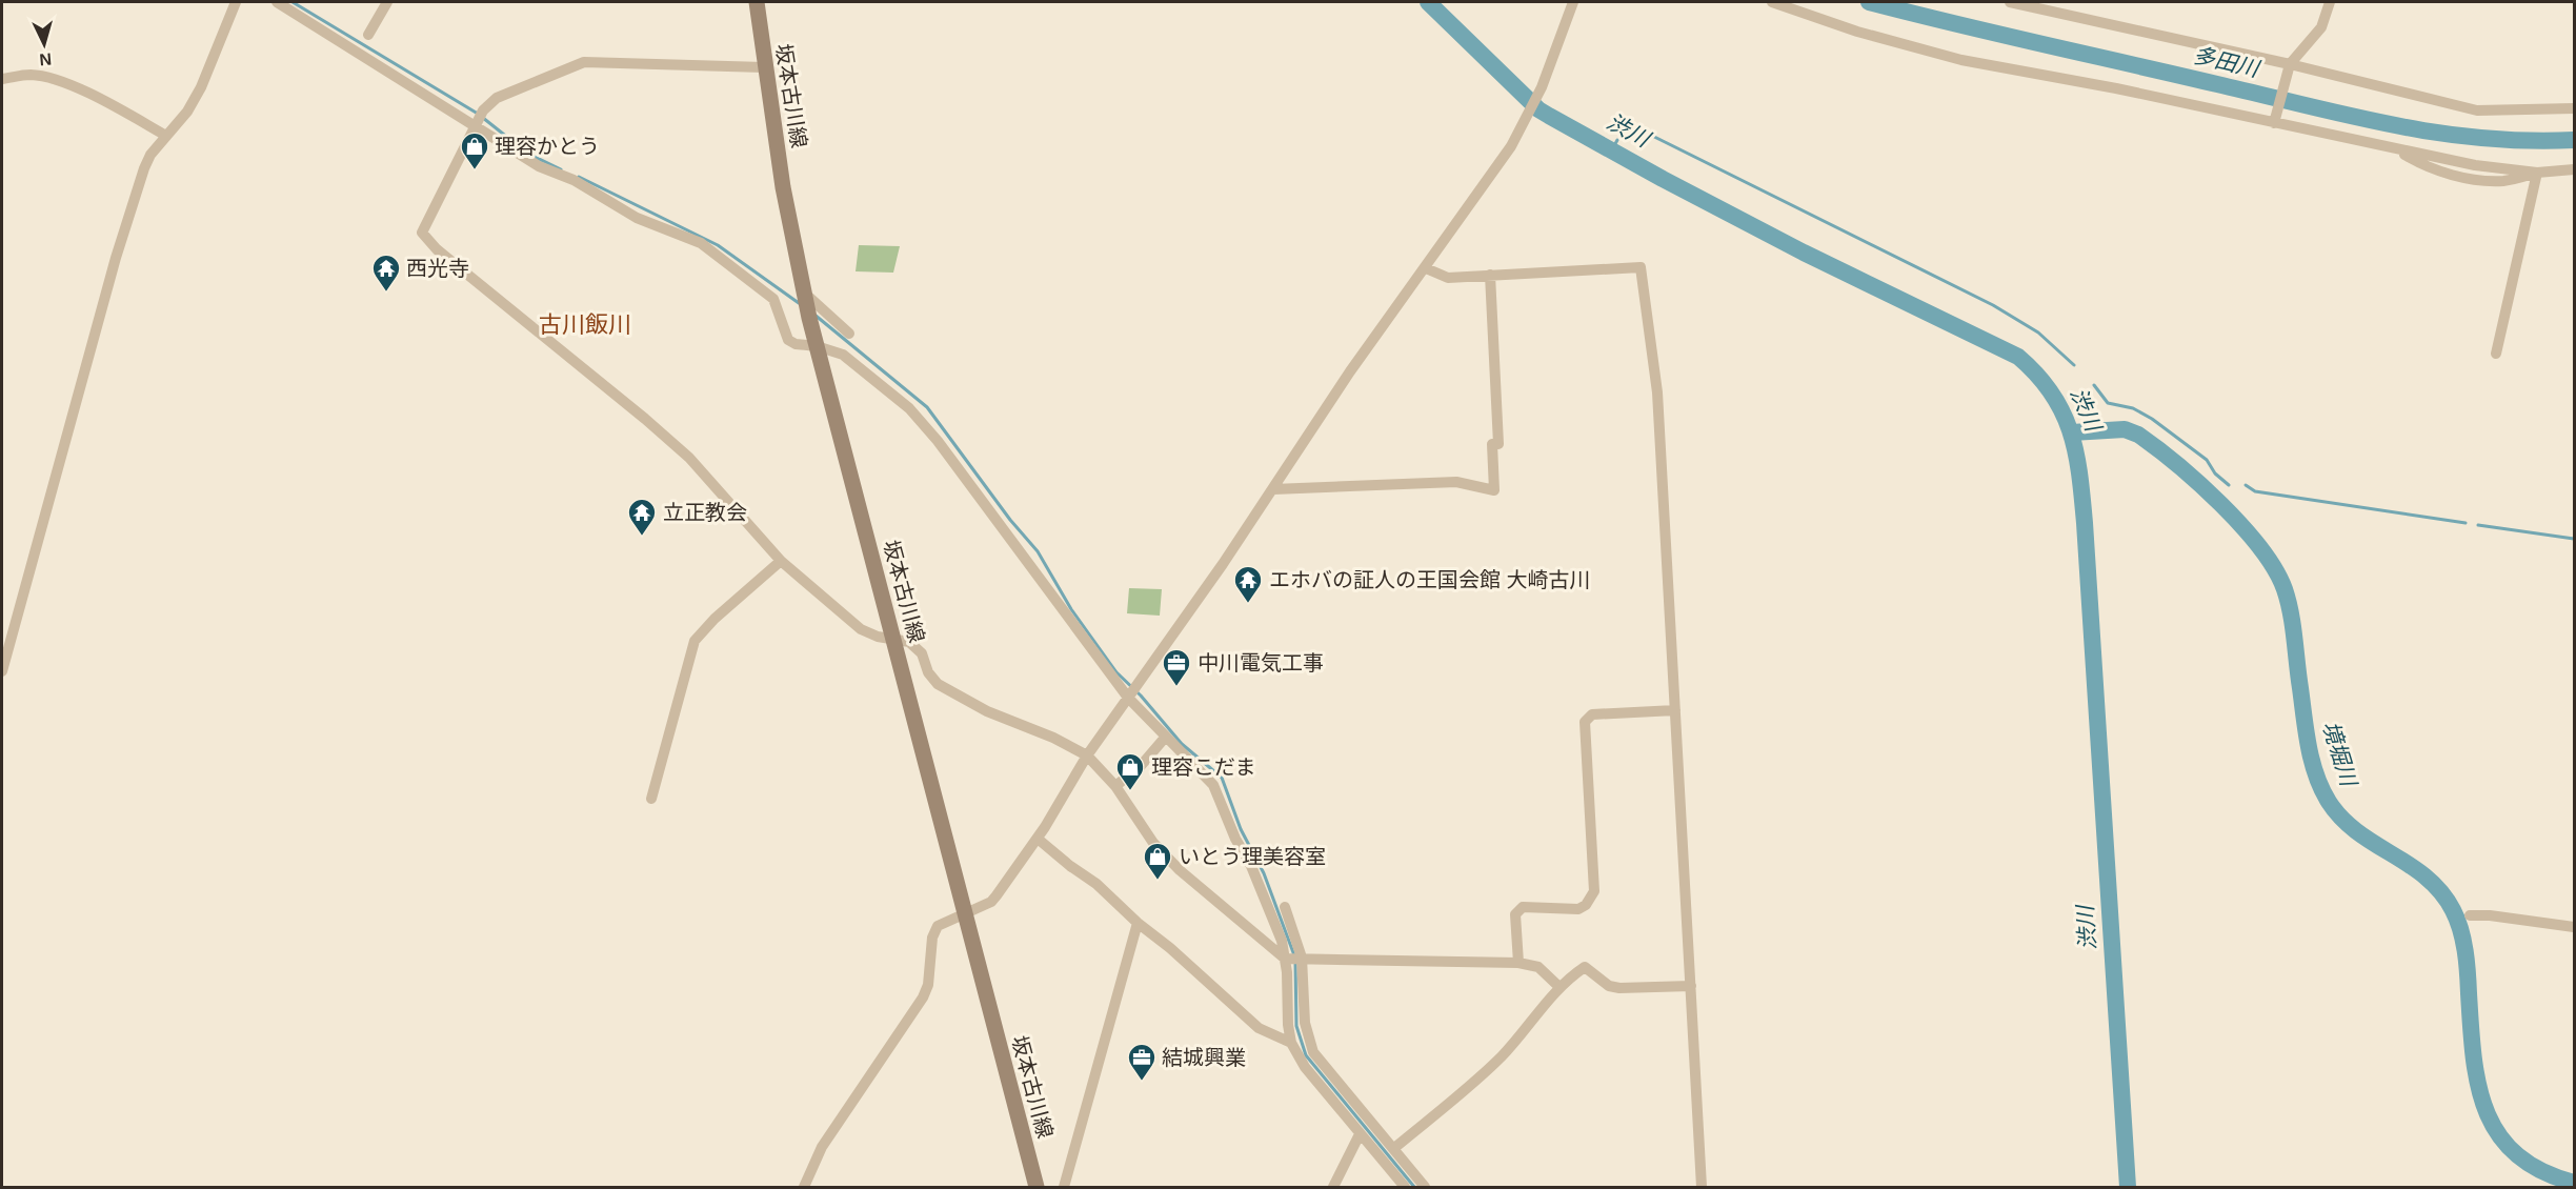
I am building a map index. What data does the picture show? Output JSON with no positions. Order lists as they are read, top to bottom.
{
  "streets": {
    "main road": ["坂本古川線"]
  },
  "districts": ["古川飯川"],
  "water": ["多田川", "渋川", "境堀川"],
  "places": {
    "shop": ["理容かとう", "理容こだま", "いとう理美容室"],
    "temple": ["西光寺", "立正教会", "エホバの証人の王国会館 大崎古川"],
    "office": ["中川電気工事", "結城興業"]
  },
  "north": "bottom"
}
